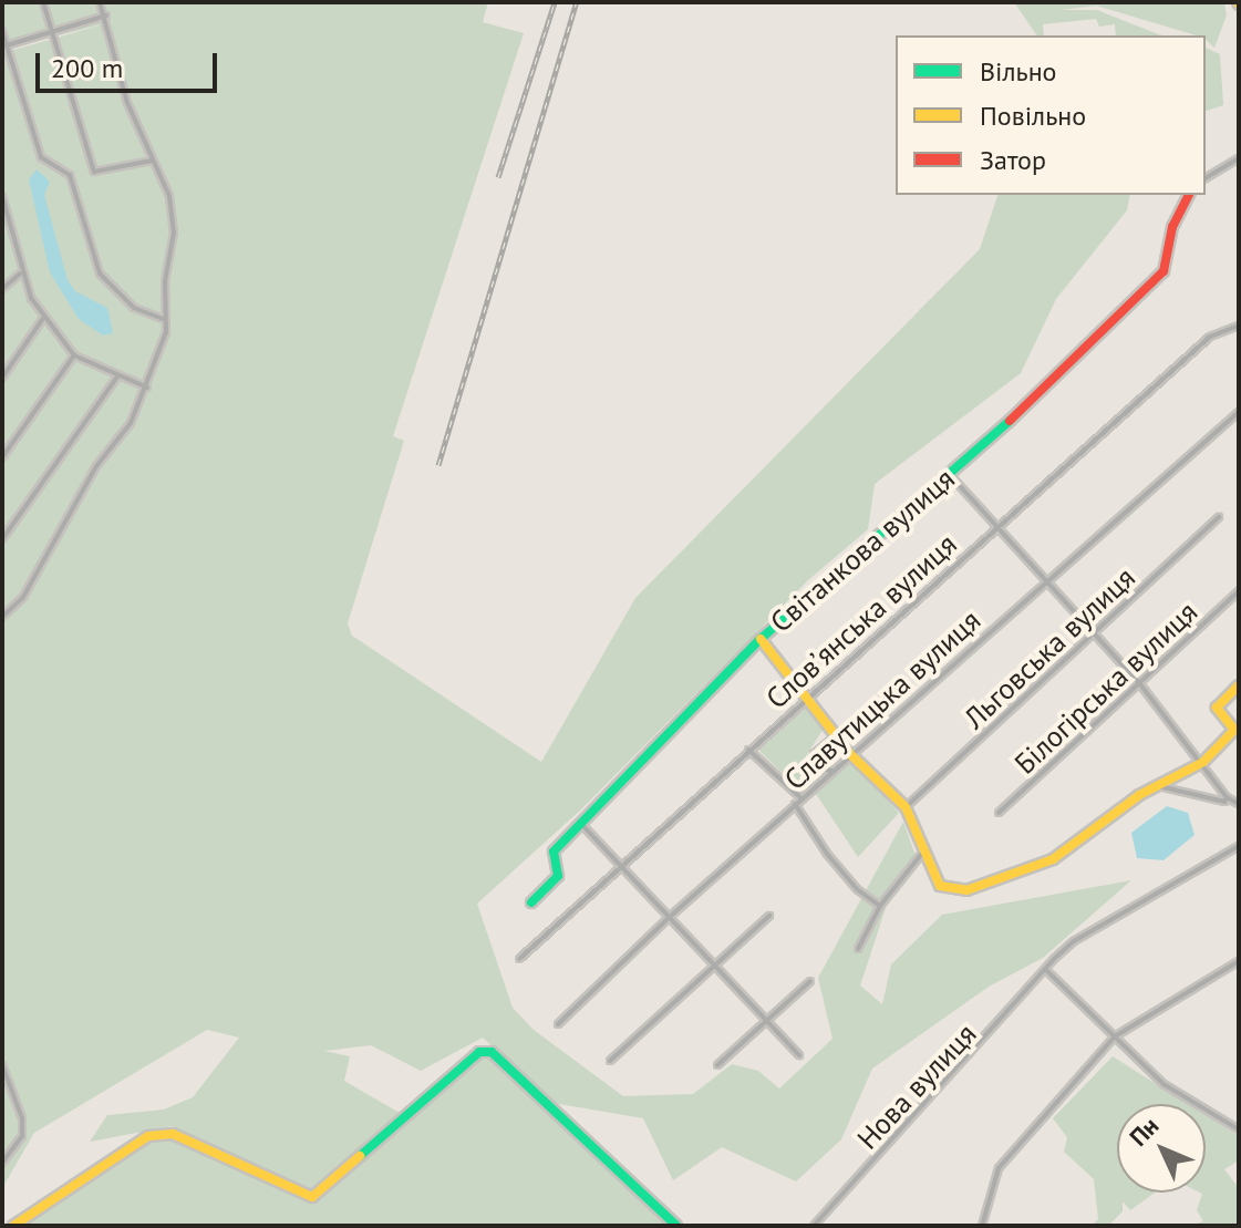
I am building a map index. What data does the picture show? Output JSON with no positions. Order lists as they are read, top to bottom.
{
  "streets": {
    "street": [
      "Світанкова вулиця",
      "Словʼянська вулиця",
      "Льговська вулиця",
      "Білогірська вулиця",
      "Славутицька вулиця",
      "Нова вулиця"
    ]
  },
  "legend": ["Вільно", "Повільно", "Затор"],
  "scale_bar": "200 m",
  "north": "top left"
}
